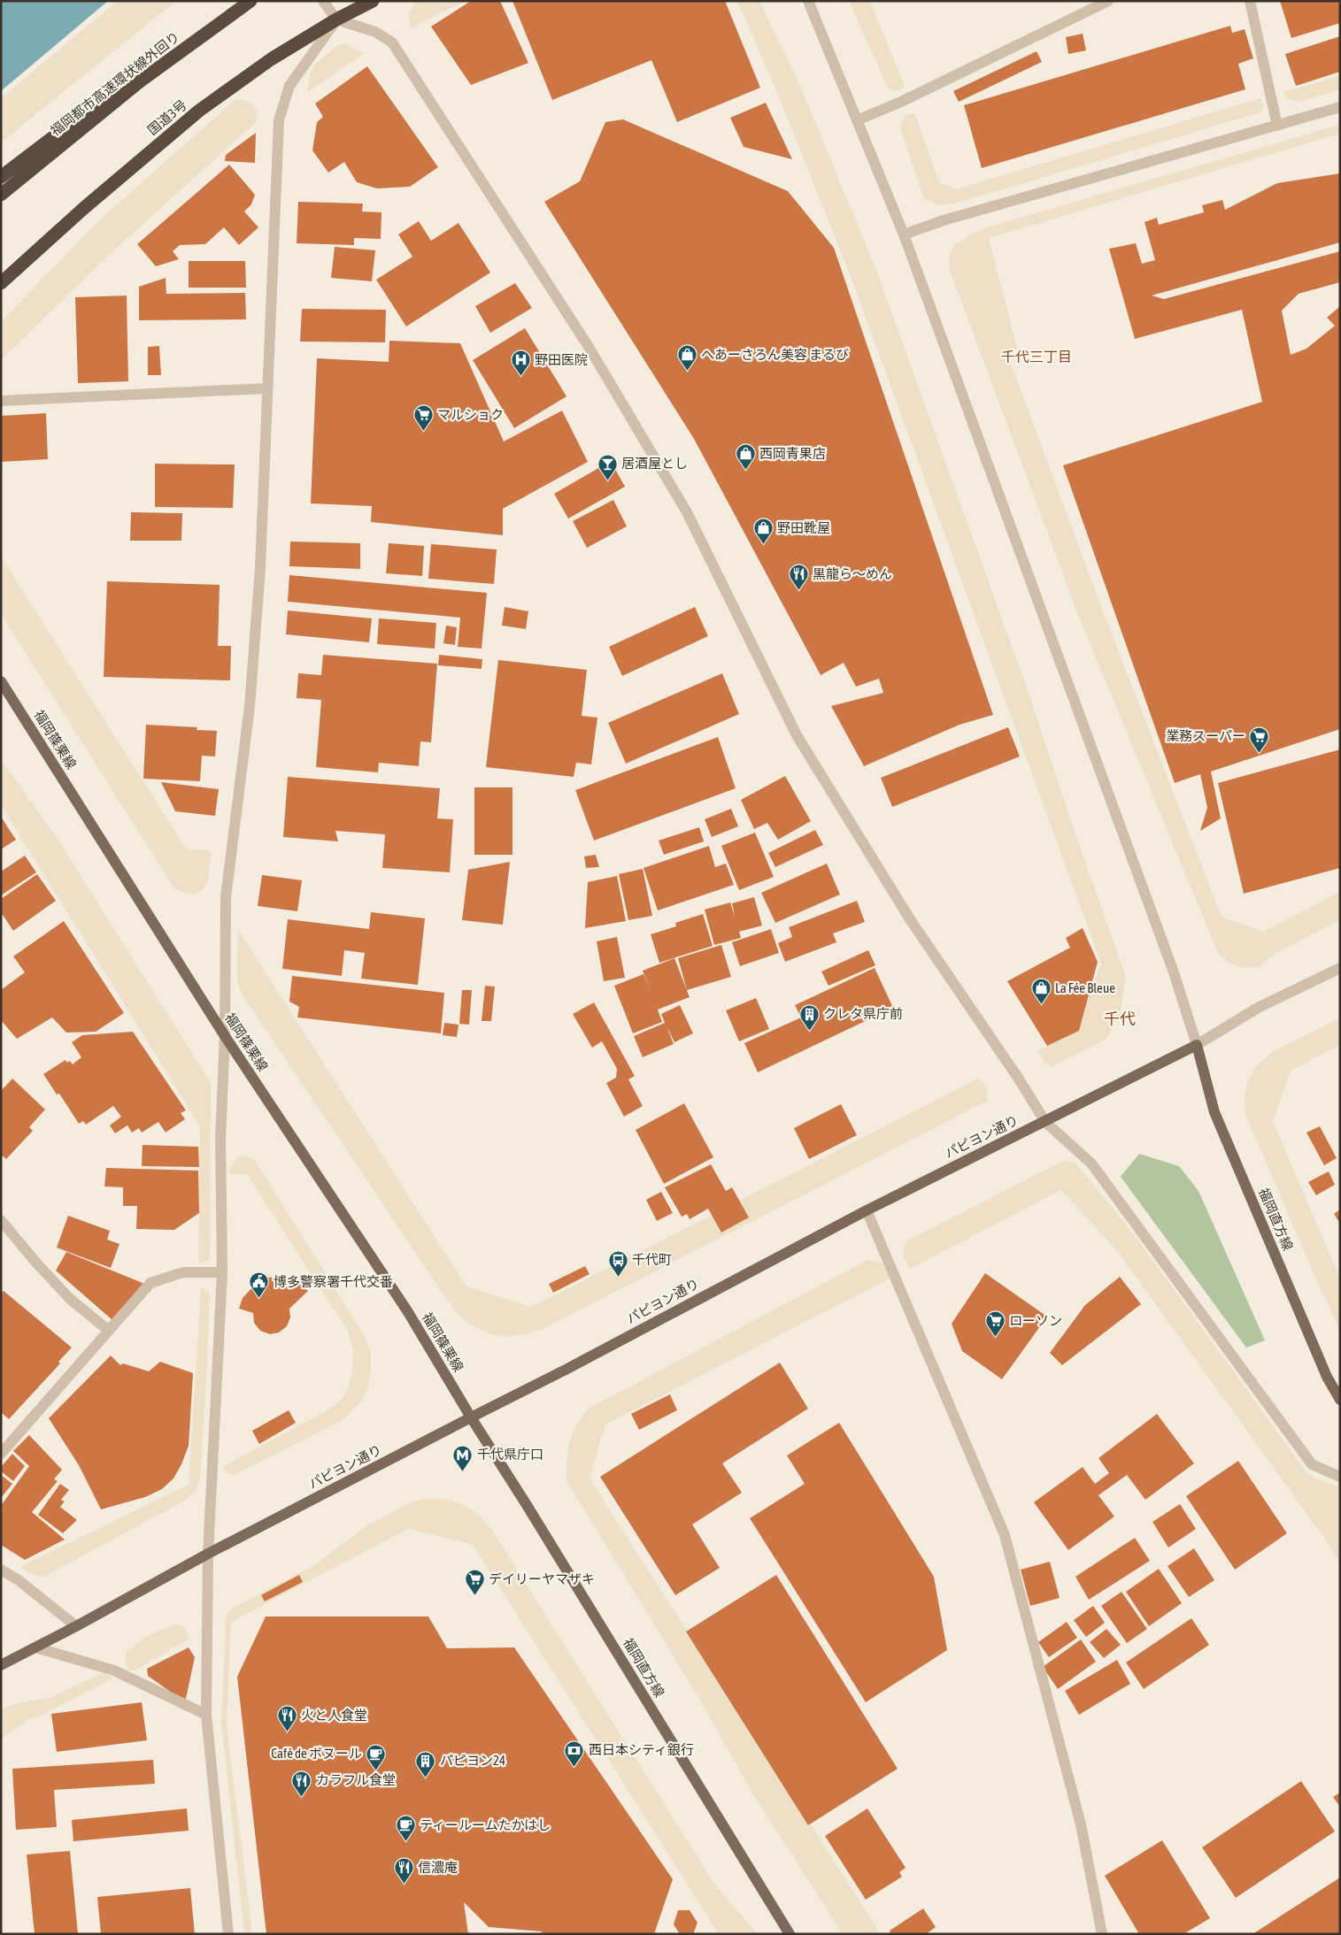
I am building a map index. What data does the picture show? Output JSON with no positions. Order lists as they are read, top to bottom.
{
  "streets": {
    "highway": ["福岡都市高速環状線外回り", "国道3号"],
    "main road": ["福岡篠栗線", "パピヨン通り", "福岡直方線"]
  },
  "crossings": [
    ["福岡篠栗線", "パピヨン通り"],
    ["福岡篠栗線", "福岡直方線"],
    ["パピヨン通り", "福岡直方線"]
  ],
  "districts": ["千代三丁目", "千代"],
  "places": {
    "shop": [
      "へあーさろん美容 まるび",
      "西岡青果店",
      "野田靴屋",
      "La Fée Bleue"
    ],
    "hospital": ["野田医院"],
    "supermarket": [
      "マルショク",
      "業務スーパー",
      "ローソン",
      "デイリーヤマザキ"
    ],
    "bar": ["居酒屋とし"],
    "restaurant": [
      "黒龍ら〜めん",
      "火と人食堂",
      "カラフル食堂",
      "信濃庵"
    ],
    "building": ["クレタ県庁前", "パピヨン24"],
    "bus stop": ["千代町"],
    "public building": ["博多警察署千代交番"],
    "metro station": ["千代県庁口"],
    "bank": ["西日本シティ銀行"],
    "cafe": ["Cafè de ボヌール", "ティールームたかはし"]
  }
}
